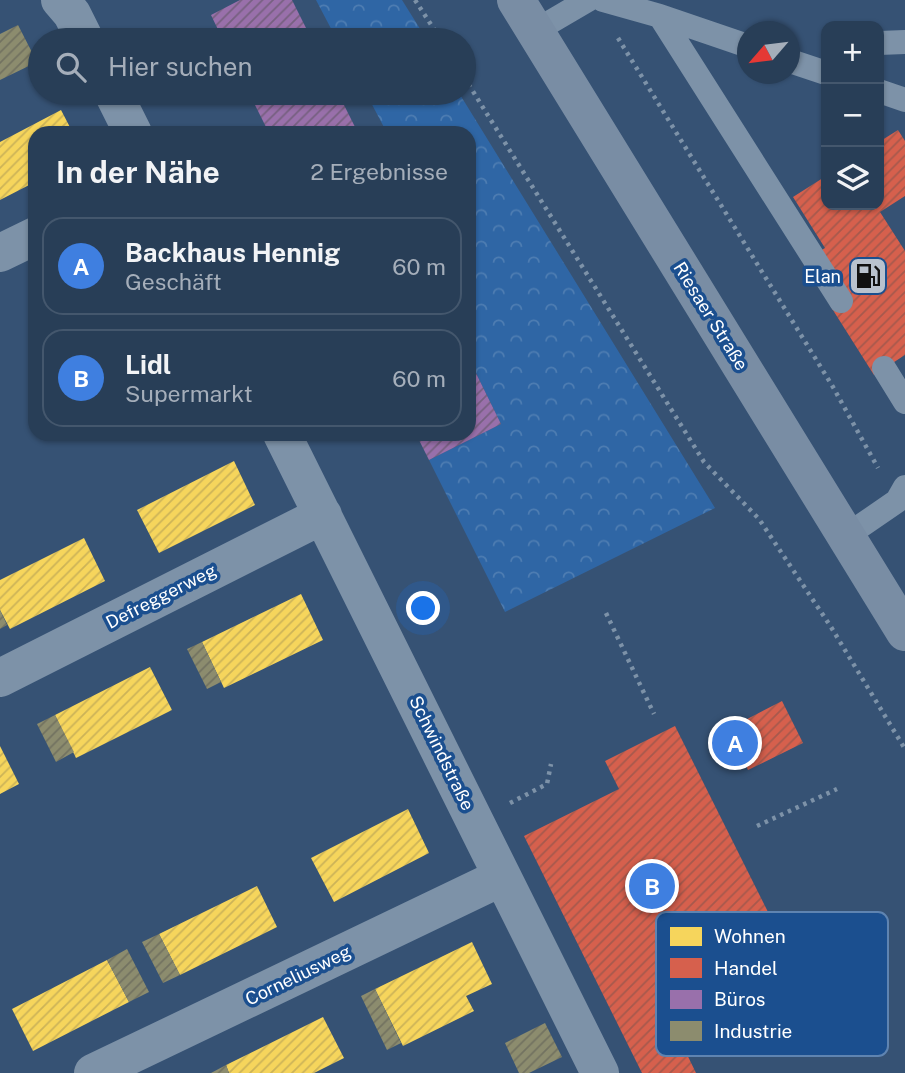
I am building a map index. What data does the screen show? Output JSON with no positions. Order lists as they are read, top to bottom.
{
  "streets": {
    "main road": ["Riesaer Straße"],
    "street": ["Defreggerweg", "Schwindstraße", "Corneliusweg"]
  },
  "crossings": [
    ["Defreggerweg", "Schwindstraße"],
    ["Schwindstraße", "Corneliusweg"]
  ],
  "places": {
    "fuel station": ["Elan"]
  },
  "legend": [
    "Wohnen",
    "Handel",
    "Büros",
    "Industrie"
  ],
  "north": "bottom left",
  "page": {
    "map_buttons": ["+", "−"],
    "search": "Hier suchen",
    "heading": ["In der Nähe", "2 Ergebnisse"],
    "list": [
      {
        "mark": "A",
        "name": "Backhaus Hennig",
        "note": "Geschäft",
        "value": "60 m"
      },
      {
        "mark": "B",
        "name": "Lidl",
        "note": "Supermarkt",
        "value": "60 m"
      }
    ],
    "pins": ["A", "B"]
  }
}
